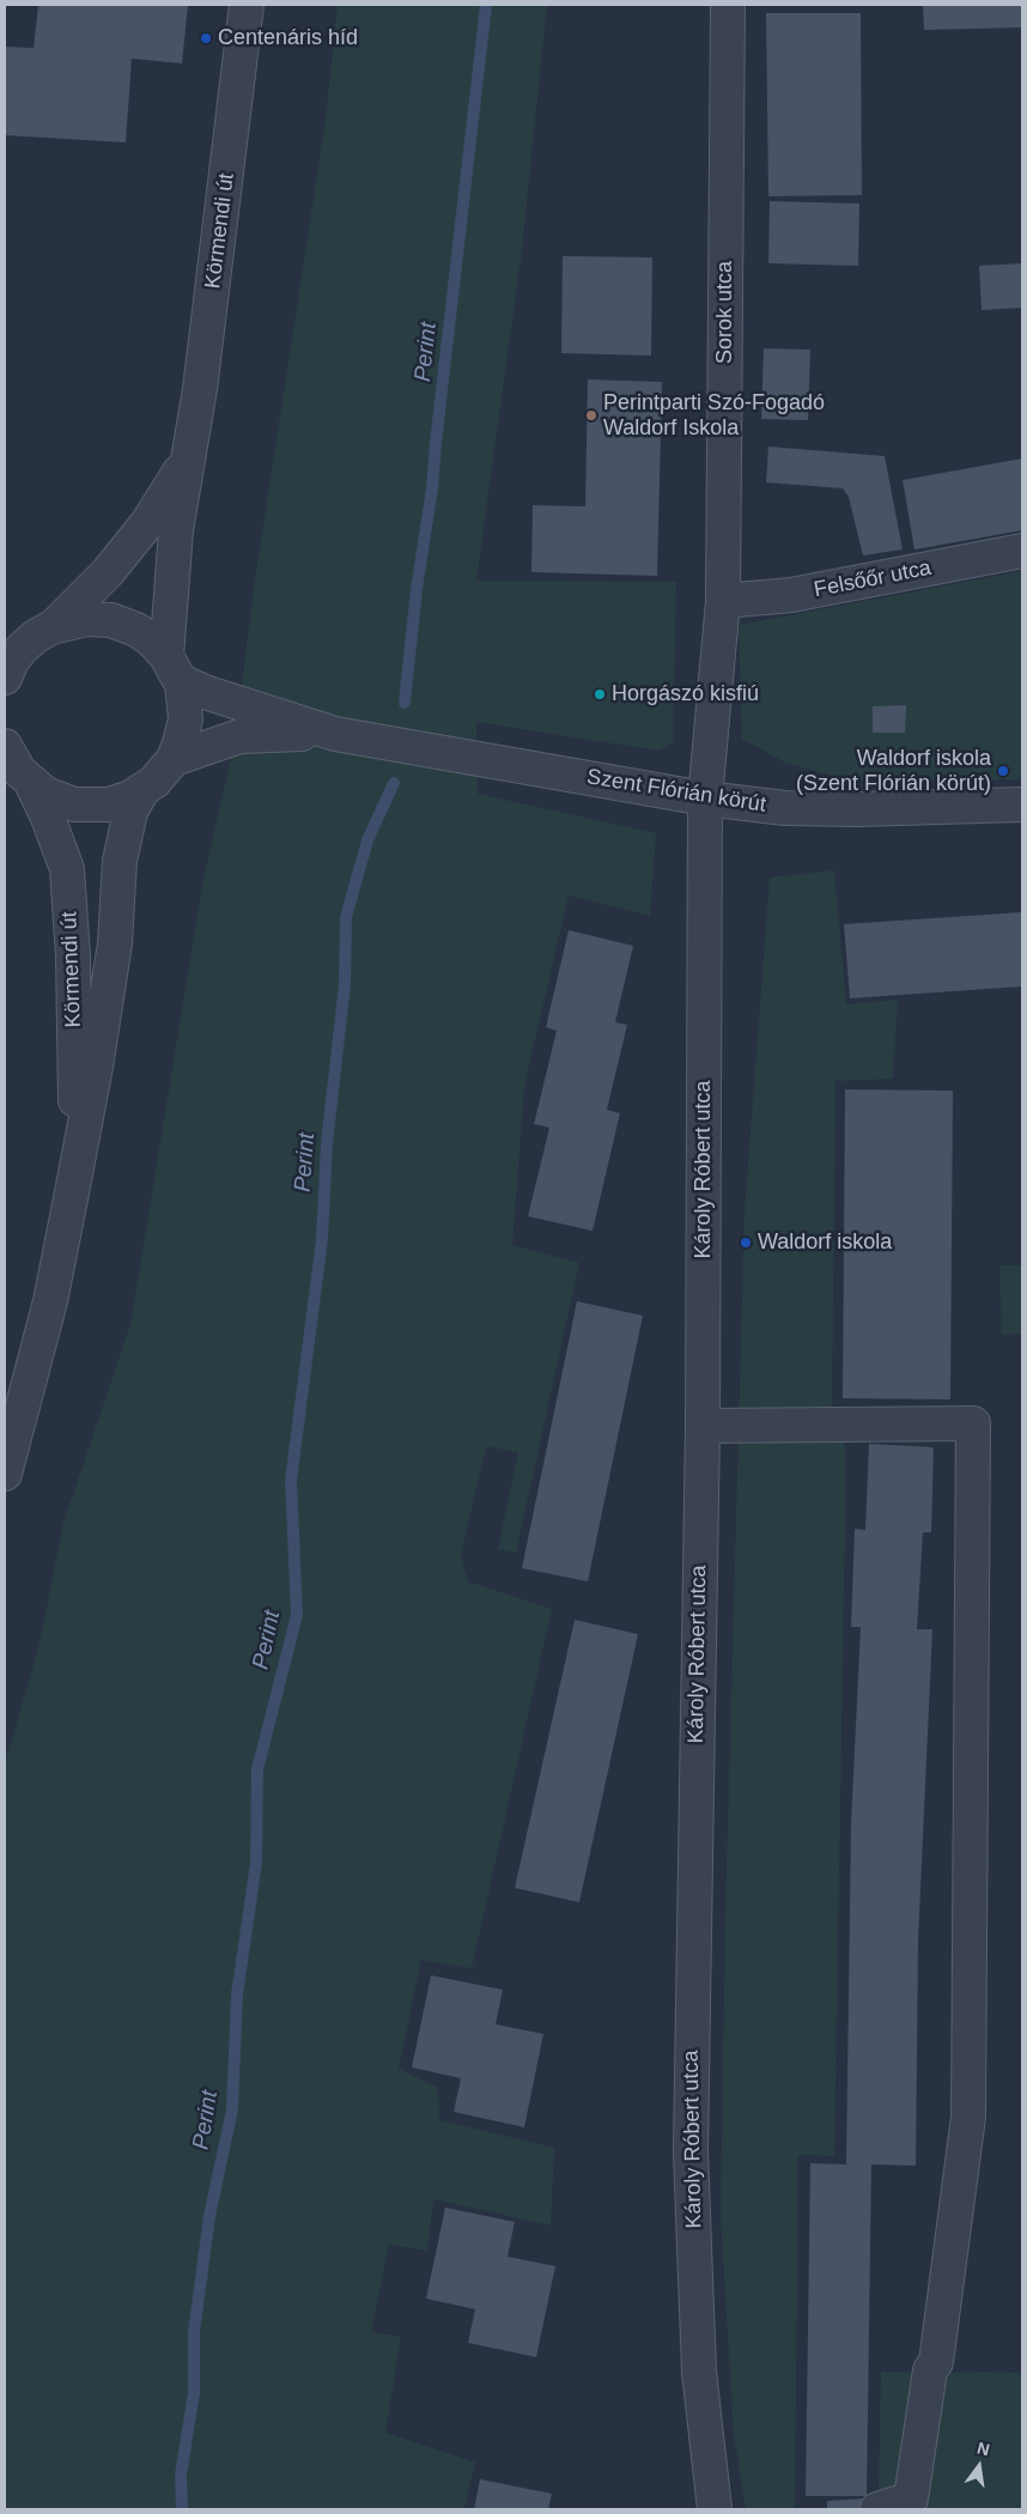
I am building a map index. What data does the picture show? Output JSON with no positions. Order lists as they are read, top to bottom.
{
  "streets": {
    "street": [
      "Körmendi út",
      "Sorok utca",
      "Felsőőr utca",
      "Szent Flórián körút",
      "Károly Róbert utca"
    ]
  },
  "crossings": [
    ["Körmendi út", "Szent Flórián körút"],
    ["Sorok utca", "Felsőőr utca"],
    ["Sorok utca", "Szent Flórián körút"],
    ["Sorok utca", "Károly Róbert utca"],
    ["Szent Flórián körút", "Károly Róbert utca"]
  ],
  "water": ["Perint"],
  "places": [
    "Centenáris híd",
    "Perintparti Szó-Fogadó Waldorf Iskola",
    "Horgászó kisfiú",
    "Waldorf iskola (Szent Flórián körút)",
    "Waldorf iskola"
  ],
  "north": "top"
}
